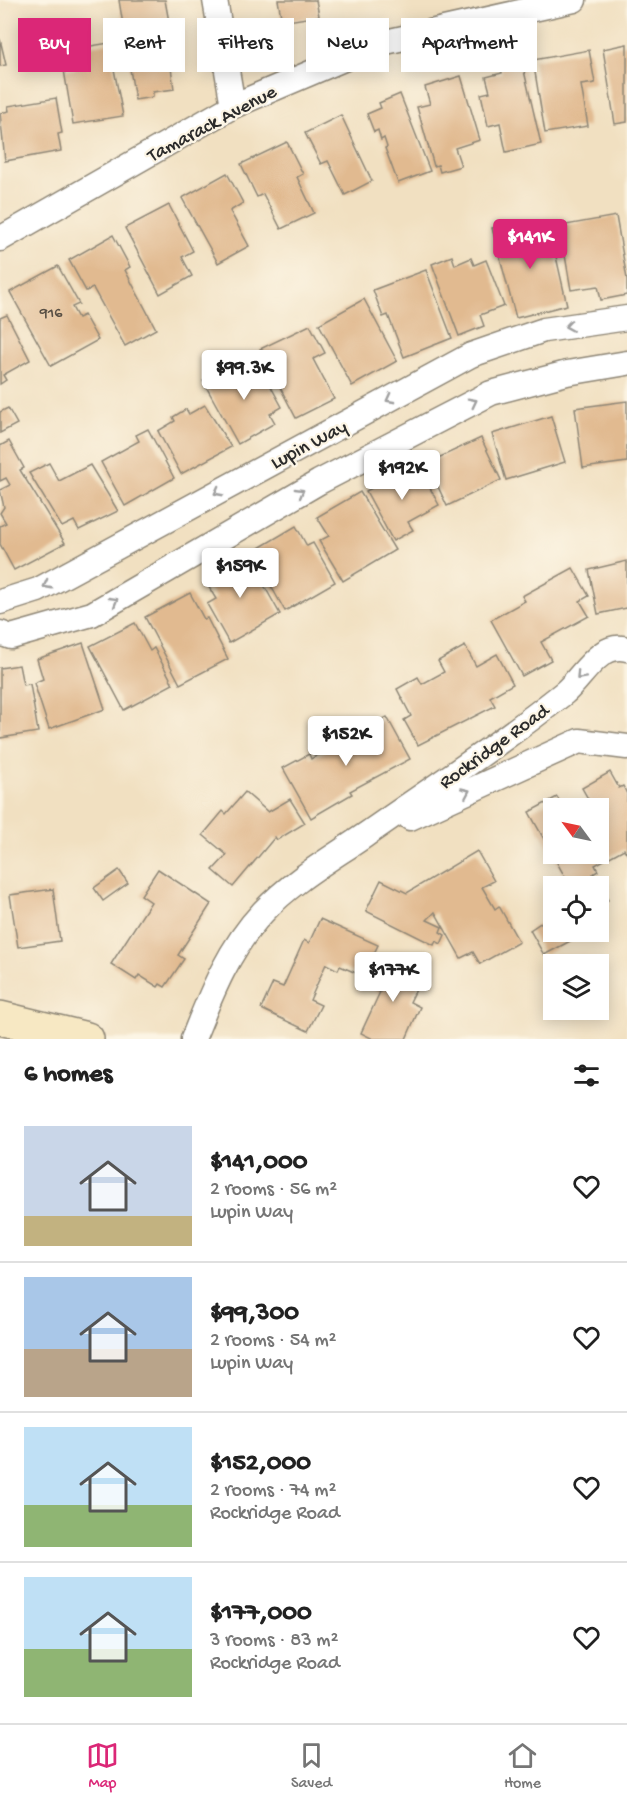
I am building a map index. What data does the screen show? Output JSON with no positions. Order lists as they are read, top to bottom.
{
  "streets": {
    "street": ["Tamarack Avenue", "Lupin Way", "Rockridge Road"]
  },
  "house_numbers": ["916"],
  "north": "top left",
  "page": {
    "chip": [
      "Buy",
      "Rent",
      "Filters",
      "New",
      "Apartment"
    ],
    "price": [
      "$141K",
      "$99.3K",
      "$192K",
      "$159K",
      "$152K",
      "$177K"
    ],
    "heading": "6 homes",
    "list": [
      {
        "name": "$141,000",
        "note": "2 rooms · 56 m² · Lupin Way"
      },
      {
        "name": "$99,300",
        "note": "2 rooms · 54 m² · Lupin Way"
      },
      {
        "name": "$152,000",
        "note": "2 rooms · 74 m² · Rockridge Road"
      },
      {
        "name": "$177,000",
        "note": "3 rooms · 83 m² · Rockridge Road"
      }
    ],
    "tabs": ["Map", "Saved", "Home"]
  }
}
